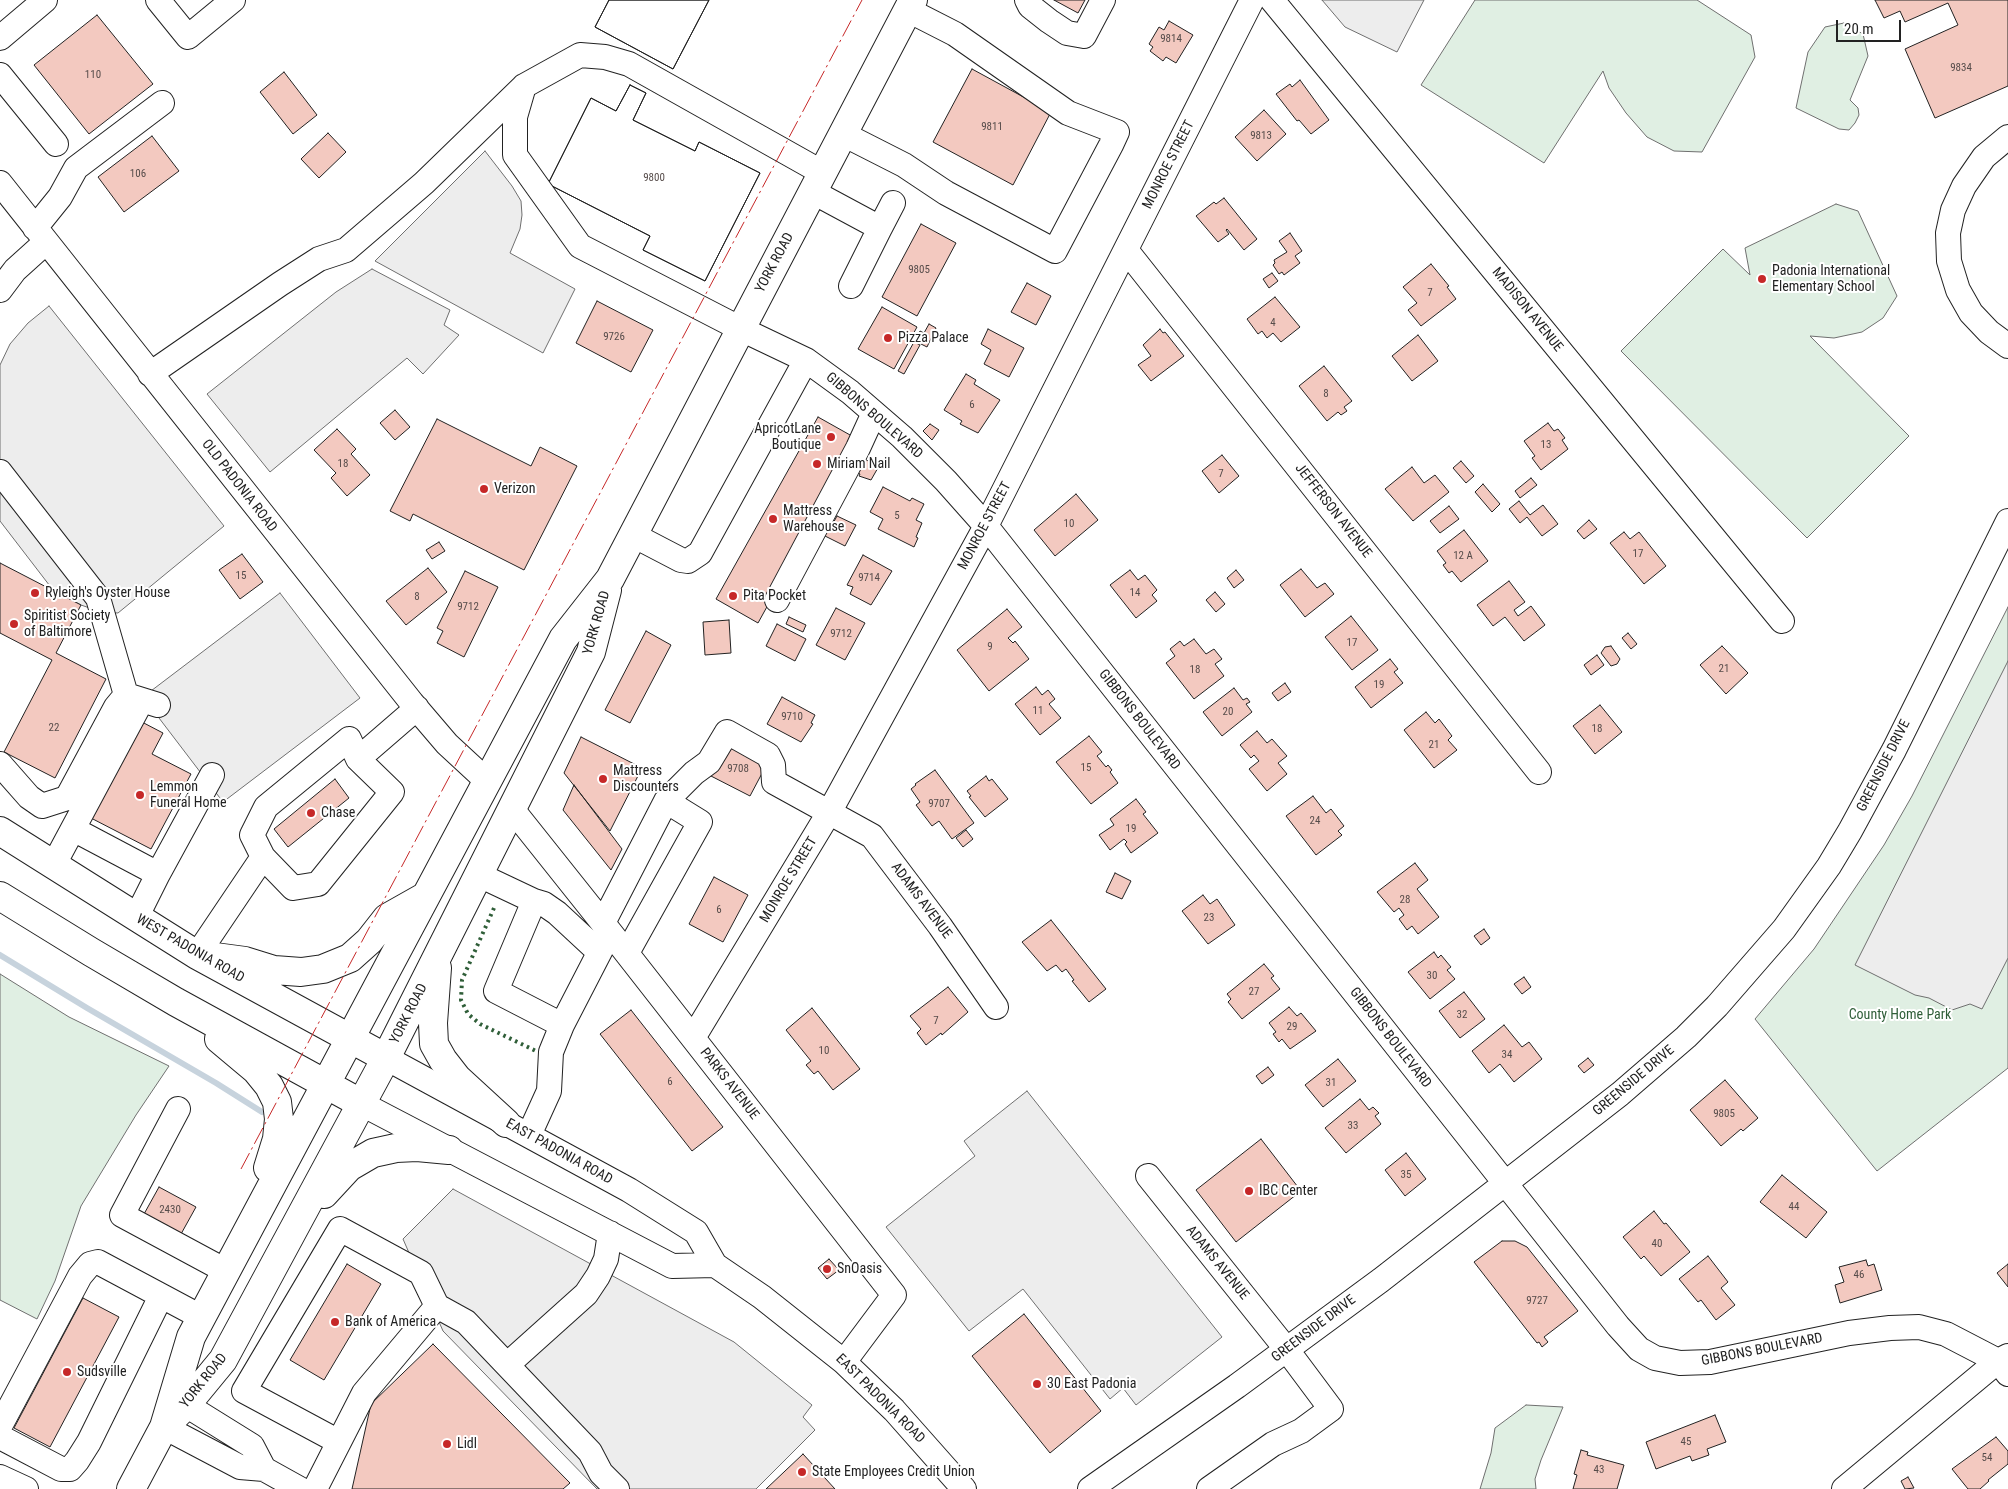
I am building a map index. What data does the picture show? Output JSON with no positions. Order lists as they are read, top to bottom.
{
  "streets": {
    "main road": ["YORK ROAD", "WEST PADONIA ROAD"],
    "street": [
      "MONROE STREET",
      "MADISON AVENUE",
      "GIBBONS BOULEVARD",
      "OLD PADONIA ROAD",
      "JEFFERSON AVENUE",
      "GREENSIDE DRIVE",
      "ADAMS AVENUE",
      "PARKS AVENUE",
      "EAST PADONIA ROAD"
    ]
  },
  "crossings": [
    ["MONROE STREET", "GIBBONS BOULEVARD"],
    ["MONROE STREET", "JEFFERSON AVENUE"],
    ["MONROE STREET", "ADAMS AVENUE"],
    ["MONROE STREET", "PARKS AVENUE"],
    ["YORK ROAD", "GIBBONS BOULEVARD"],
    ["YORK ROAD", "OLD PADONIA ROAD"],
    ["YORK ROAD", "WEST PADONIA ROAD"],
    ["YORK ROAD", "PARKS AVENUE"],
    ["YORK ROAD", "EAST PADONIA ROAD"],
    ["GIBBONS BOULEVARD", "GREENSIDE DRIVE"],
    ["GREENSIDE DRIVE", "ADAMS AVENUE"],
    ["WEST PADONIA ROAD", "EAST PADONIA ROAD"],
    ["PARKS AVENUE", "EAST PADONIA ROAD"]
  ],
  "parks": ["County Home Park"],
  "places": [
    "Padonia International Elementary School",
    "Pizza Palace",
    "ApricotLane Boutique",
    "Miriam Nail",
    "Verizon",
    "Mattress Warehouse",
    "Ryleigh's Oyster House",
    "Pita Pocket",
    "Spiritist Society of Baltimore",
    "Mattress Discounters",
    "Lemmon Funeral Home",
    "Chase",
    "IBC Center",
    "SnOasis",
    "Bank of America",
    "Sudsville",
    "30 East Padonia",
    "Lidl",
    "State Employees Credit Union"
  ],
  "house_numbers": [
    "9814",
    "9834",
    "110",
    "9811",
    "9813",
    "106",
    "9800",
    "9805",
    "7",
    "4",
    "9726",
    "8",
    "6",
    "13",
    "18",
    "7",
    "5",
    "10",
    "17",
    "12 A",
    "15",
    "9714",
    "14",
    "8",
    "9712",
    "9712",
    "17",
    "9",
    "21",
    "18",
    "19",
    "11",
    "20",
    "9710",
    "22",
    "18",
    "21",
    "15",
    "9708",
    "9707",
    "24",
    "19",
    "28",
    "6",
    "23",
    "30",
    "27",
    "32",
    "7",
    "29",
    "10",
    "34",
    "6",
    "31",
    "9805",
    "33",
    "35",
    "44",
    "2430",
    "40",
    "46",
    "9727",
    "45",
    "54",
    "43"
  ],
  "scale_bar": "20 m"
}
